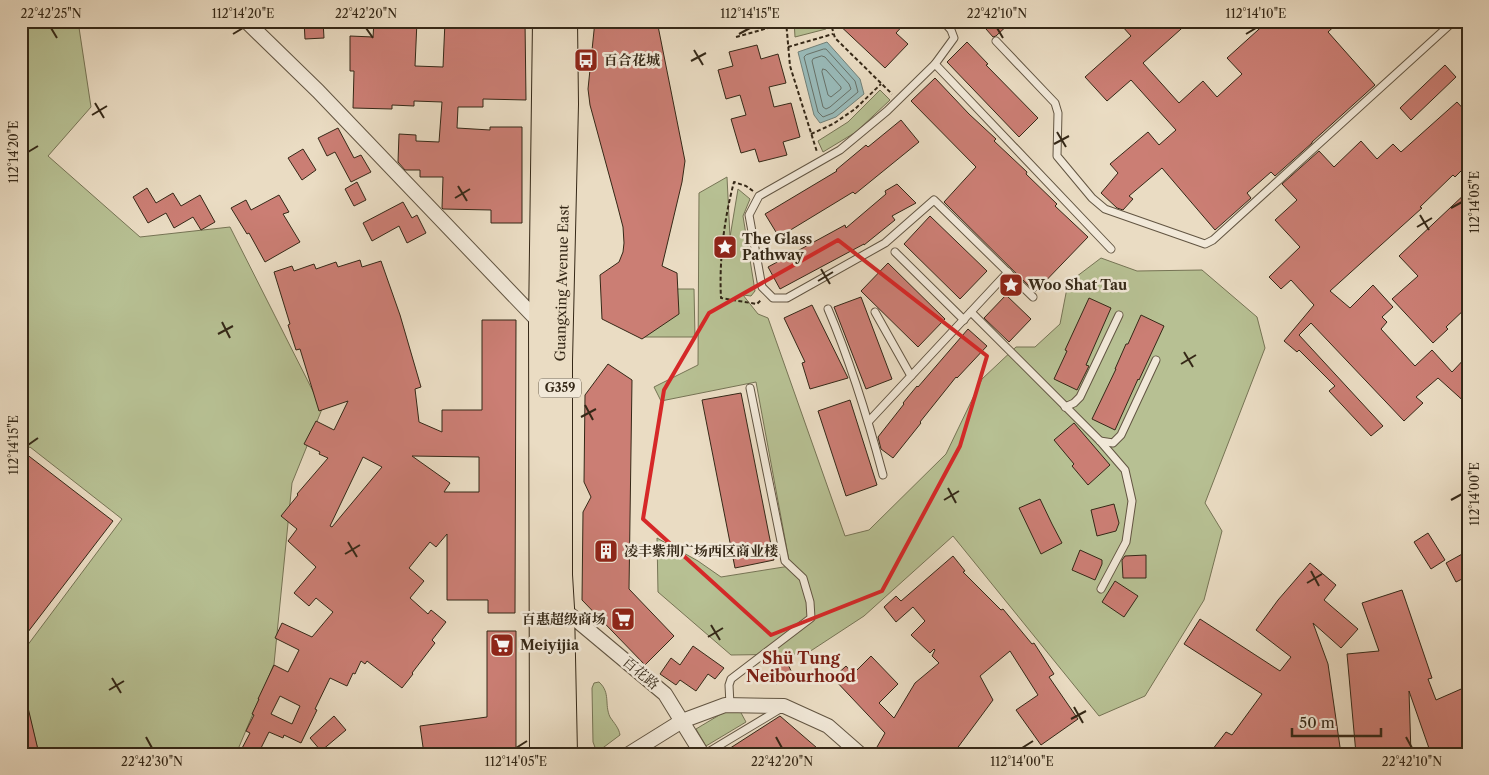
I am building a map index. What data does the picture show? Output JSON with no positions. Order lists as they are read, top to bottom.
{
  "streets": {
    "highway": ["Guangxing Avenue East", "G359"],
    "street": ["百花路"]
  },
  "crossings": [
    ["Guangxing Avenue East", "百花路"]
  ],
  "districts": ["Shü Tung Neibourhood"],
  "places": {
    "bus stop": ["百合花城"],
    "place": ["The Glass Pathway", "Woo Shat Tau"],
    "building": ["凌丰紫荆广场西区商业楼"],
    "supermarket": ["百惠超级商场", "Meiyijia"]
  },
  "scale_bar": "50 m",
  "coordinates": [
    "22°42'25\"N",
    "112°14'20\"E",
    "22°42'20\"N",
    "112°14'15\"E",
    "22°42'10\"N",
    "112°14'10\"E",
    "112°14'05\"E",
    "112°14'00\"E",
    "22°42'30\"N"
  ]
}
